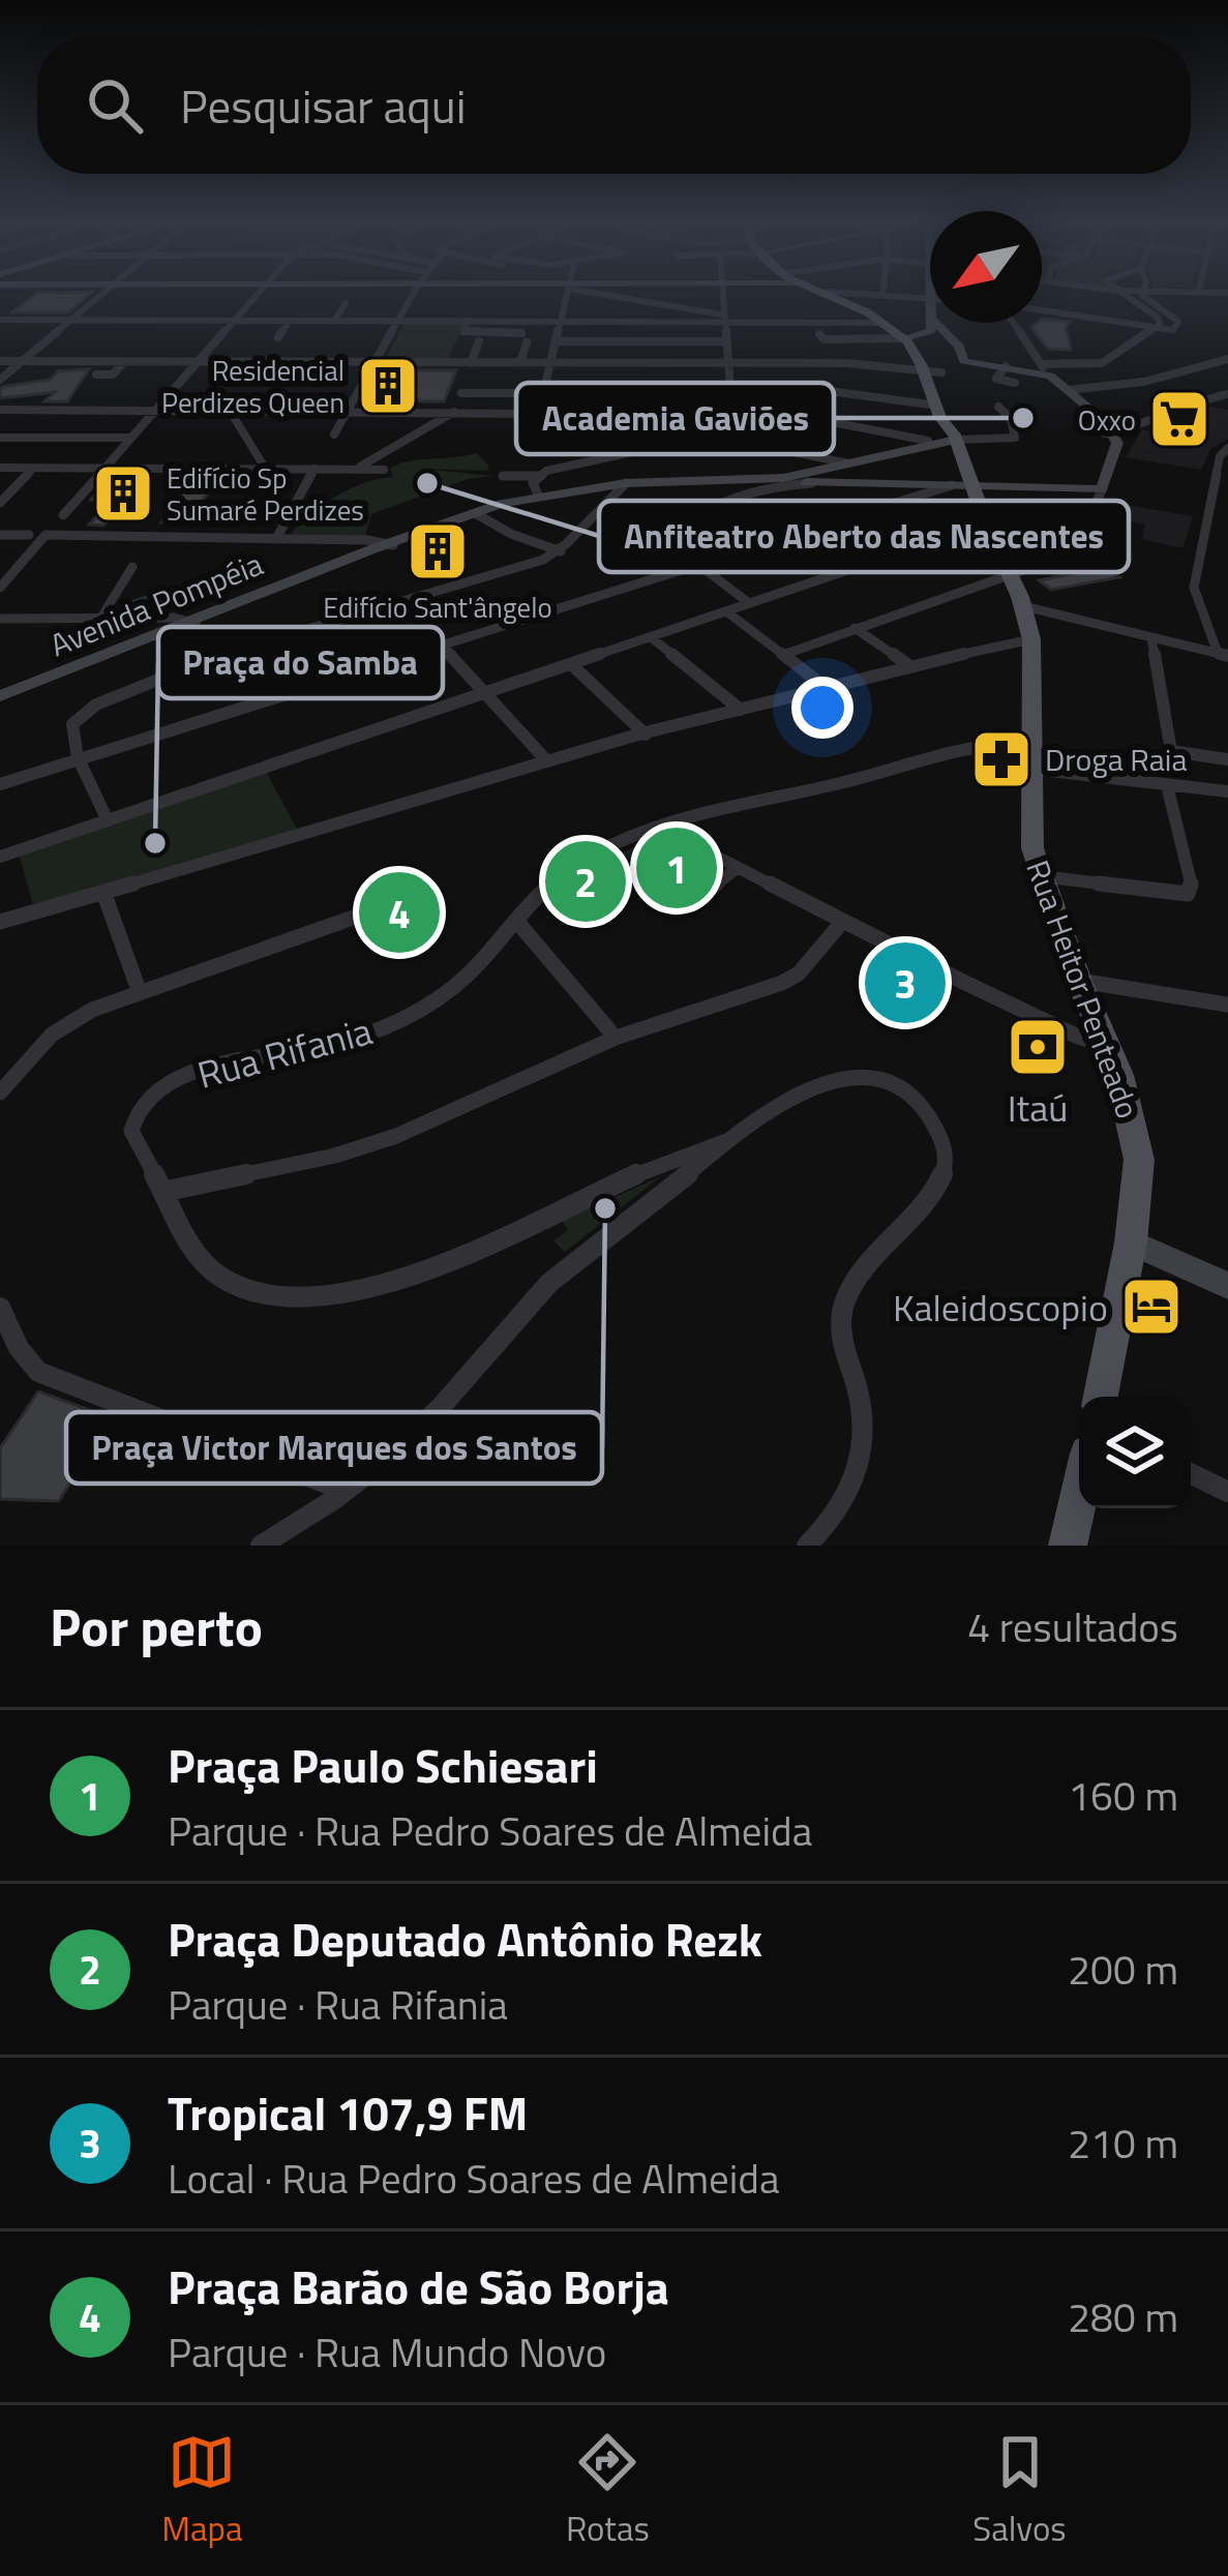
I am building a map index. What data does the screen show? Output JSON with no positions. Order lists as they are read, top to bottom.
{
  "streets": {
    "main road": ["Rua Heitor Penteado"],
    "street": ["Avenida Pompéia", "Rua Rifania"]
  },
  "crossings": [
    ["Avenida Pompéia", "Rua Heitor Penteado"],
    ["Rua Heitor Penteado", "Rua Rifania"]
  ],
  "places": {
    "building": ["Residencial Perdizes Queen", "Edifício Sp Sumaré Perdizes", "Edifício Sant'ângelo"],
    "other": [
      "Academia Gaviões",
      "Anfiteatro Aberto das Nascentes",
      "Praça do Samba",
      "Praça Victor Marques dos Santos"
    ],
    "supermarket": ["Oxxo"],
    "pharmacy": ["Droga Raia"],
    "bank": ["Itaú"],
    "hotel": ["Kaleidoscopio"]
  },
  "north": "bottom left",
  "page": {
    "search": "Pesquisar aqui",
    "pins": [
      "1",
      "2",
      "4",
      "3"
    ],
    "heading": ["Por perto", "4 resultados"],
    "list": [
      {
        "mark": "1",
        "name": "Praça Paulo Schiesari",
        "note": "Parque · Rua Pedro Soares de Almeida",
        "value": "160 m"
      },
      {
        "mark": "2",
        "name": "Praça Deputado Antônio Rezk",
        "note": "Parque · Rua Rifania",
        "value": "200 m"
      },
      {
        "mark": "3",
        "name": "Tropical 107,9 FM",
        "note": "Local · Rua Pedro Soares de Almeida",
        "value": "210 m"
      },
      {
        "mark": "4",
        "name": "Praça Barão de São Borja",
        "note": "Parque · Rua Mundo Novo",
        "value": "280 m"
      }
    ],
    "nav": ["Mapa", "Rotas", "Salvos"]
  }
}
